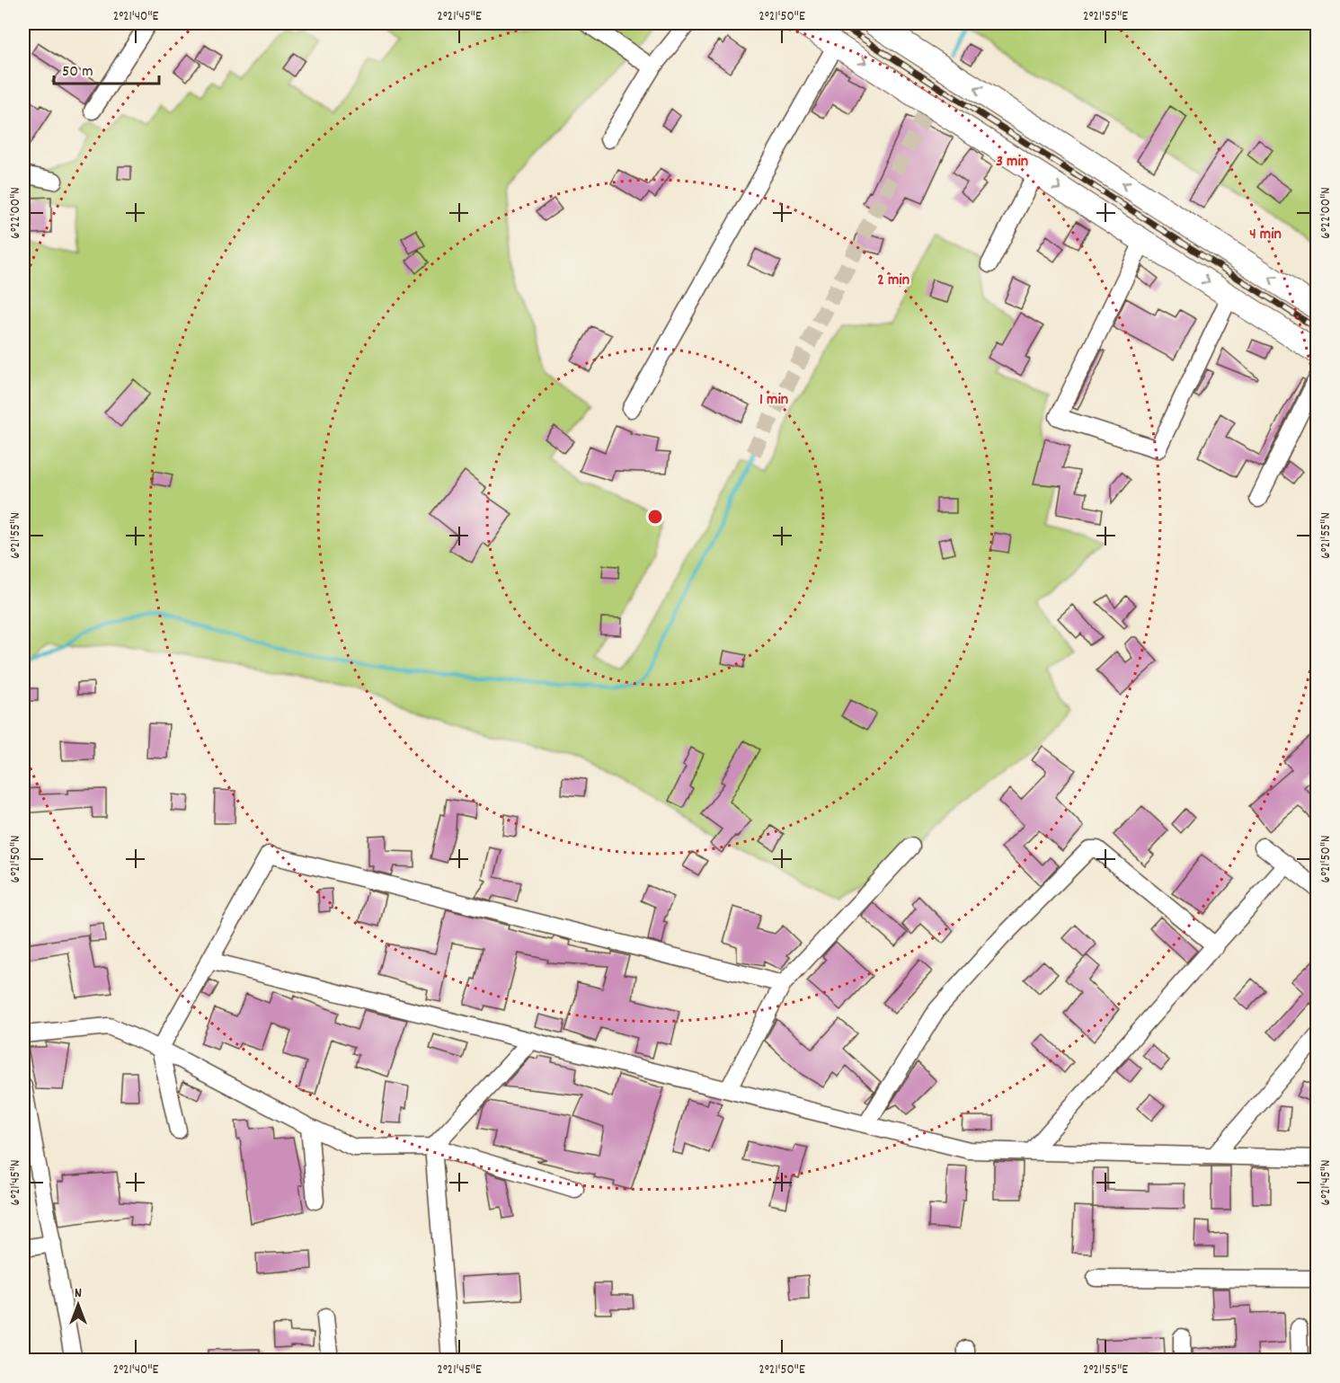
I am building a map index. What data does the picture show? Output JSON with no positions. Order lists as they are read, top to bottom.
{
  "scale_bar": "50 m",
  "north": "top",
  "coordinates": [
    "2°21'40\"E",
    "2°21'45\"E",
    "2°21'50\"E",
    "2°21'55\"E",
    "6°22'00\"N",
    "6°21'55\"N",
    "6°21'50\"N",
    "6°21'45\"N"
  ],
  "rings": [
    "3 min",
    "4 min",
    "2 min",
    "1 min"
  ]
}
